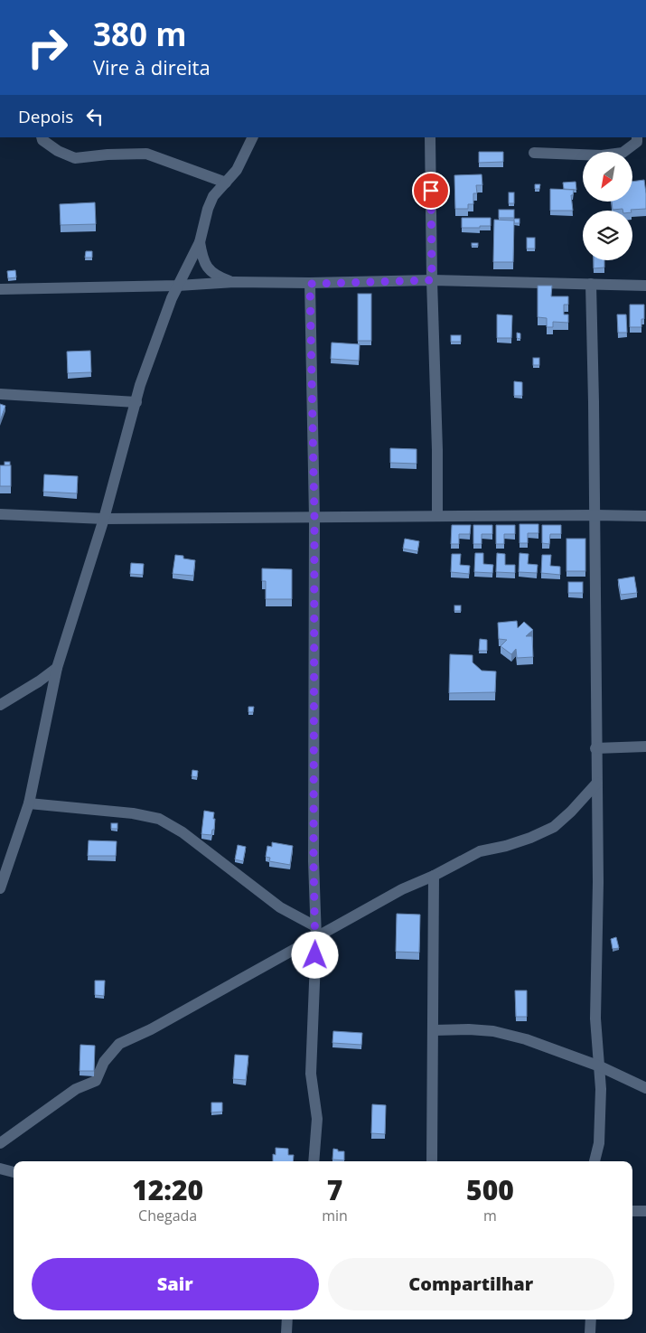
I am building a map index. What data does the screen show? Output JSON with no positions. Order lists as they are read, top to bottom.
{
  "north": "bottom left",
  "page": {
    "turn": ["380 m", "Vire à direita"],
    "then": "Depois",
    "eta": [
      "12:20",
      "Chegada",
      "7",
      "min",
      "500",
      "m"
    ],
    "buttons": ["Sair", "Compartilhar"]
  }
}
